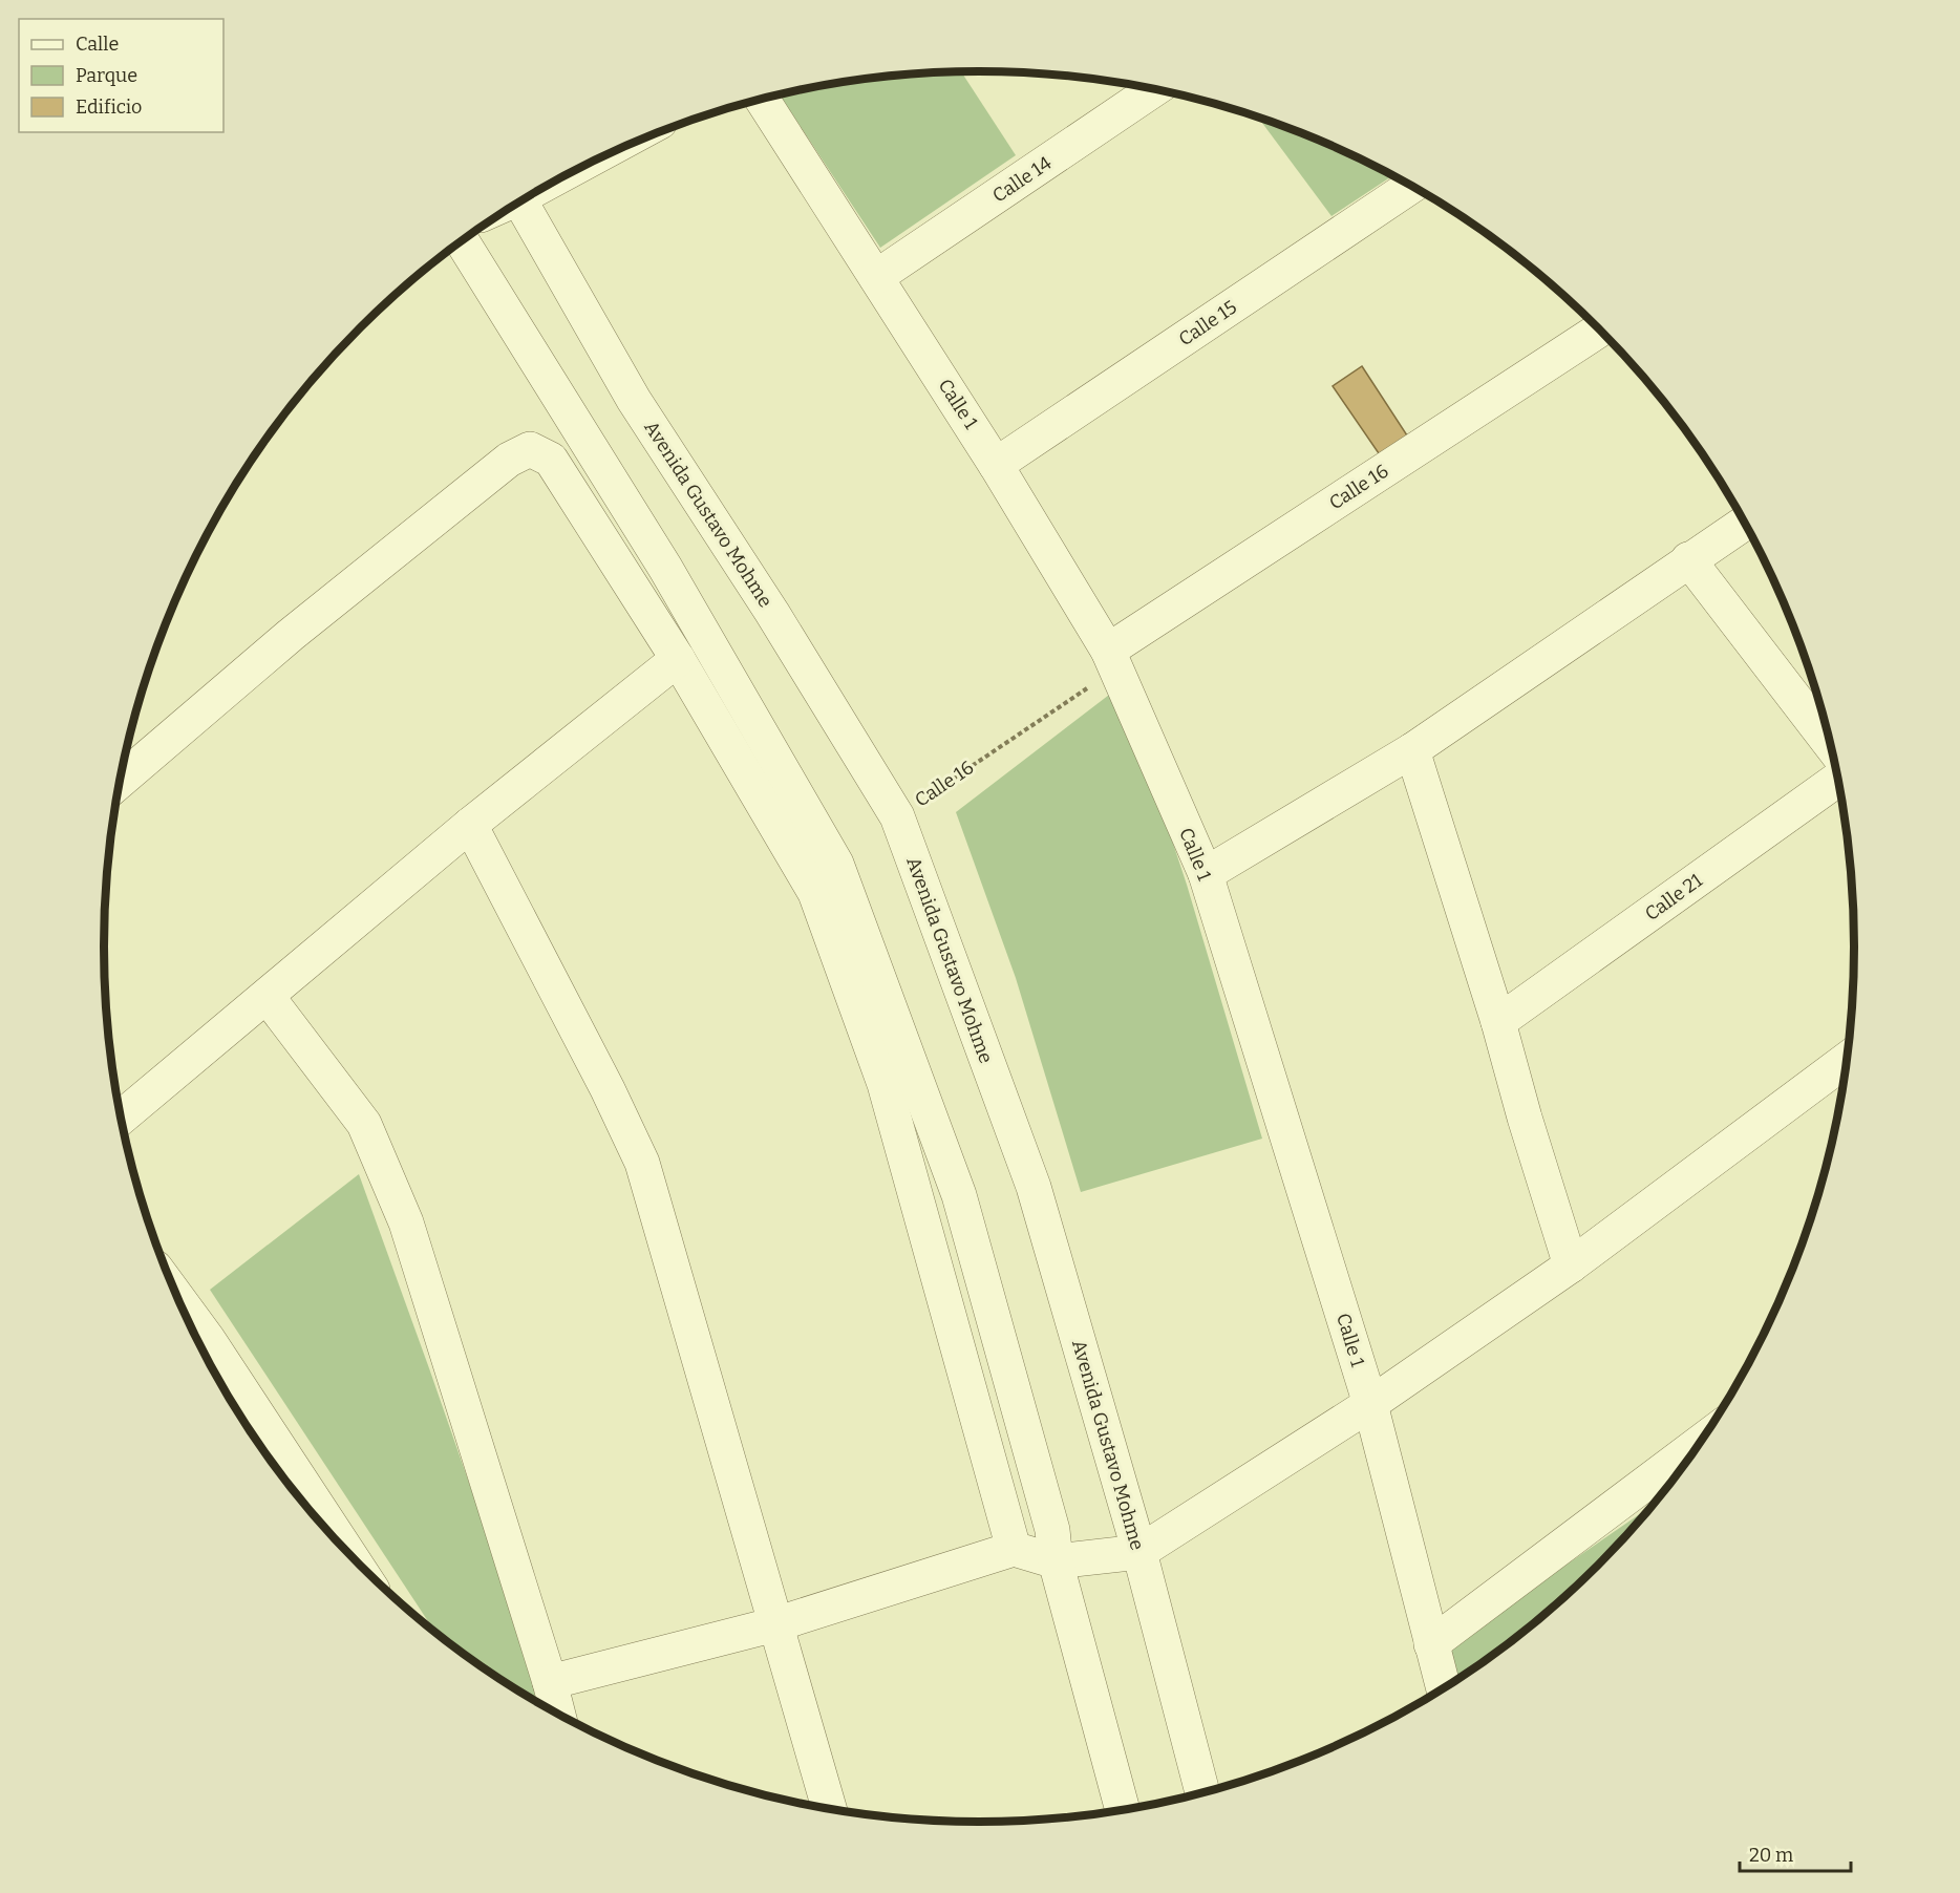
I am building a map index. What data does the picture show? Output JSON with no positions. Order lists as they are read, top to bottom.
{
  "streets": {
    "street": [
      "Calle 14",
      "Calle 15",
      "Calle 1",
      "Calle 16",
      "Avenida Gustavo Mohme",
      "Calle 21"
    ]
  },
  "crossings": [
    ["Calle 14", "Calle 1"],
    ["Calle 15", "Calle 1"],
    ["Calle 1", "Calle 16"],
    ["Calle 16", "Avenida Gustavo Mohme"]
  ],
  "legend": ["Calle", "Parque", "Edificio"],
  "scale_bar": "20 m"
}
